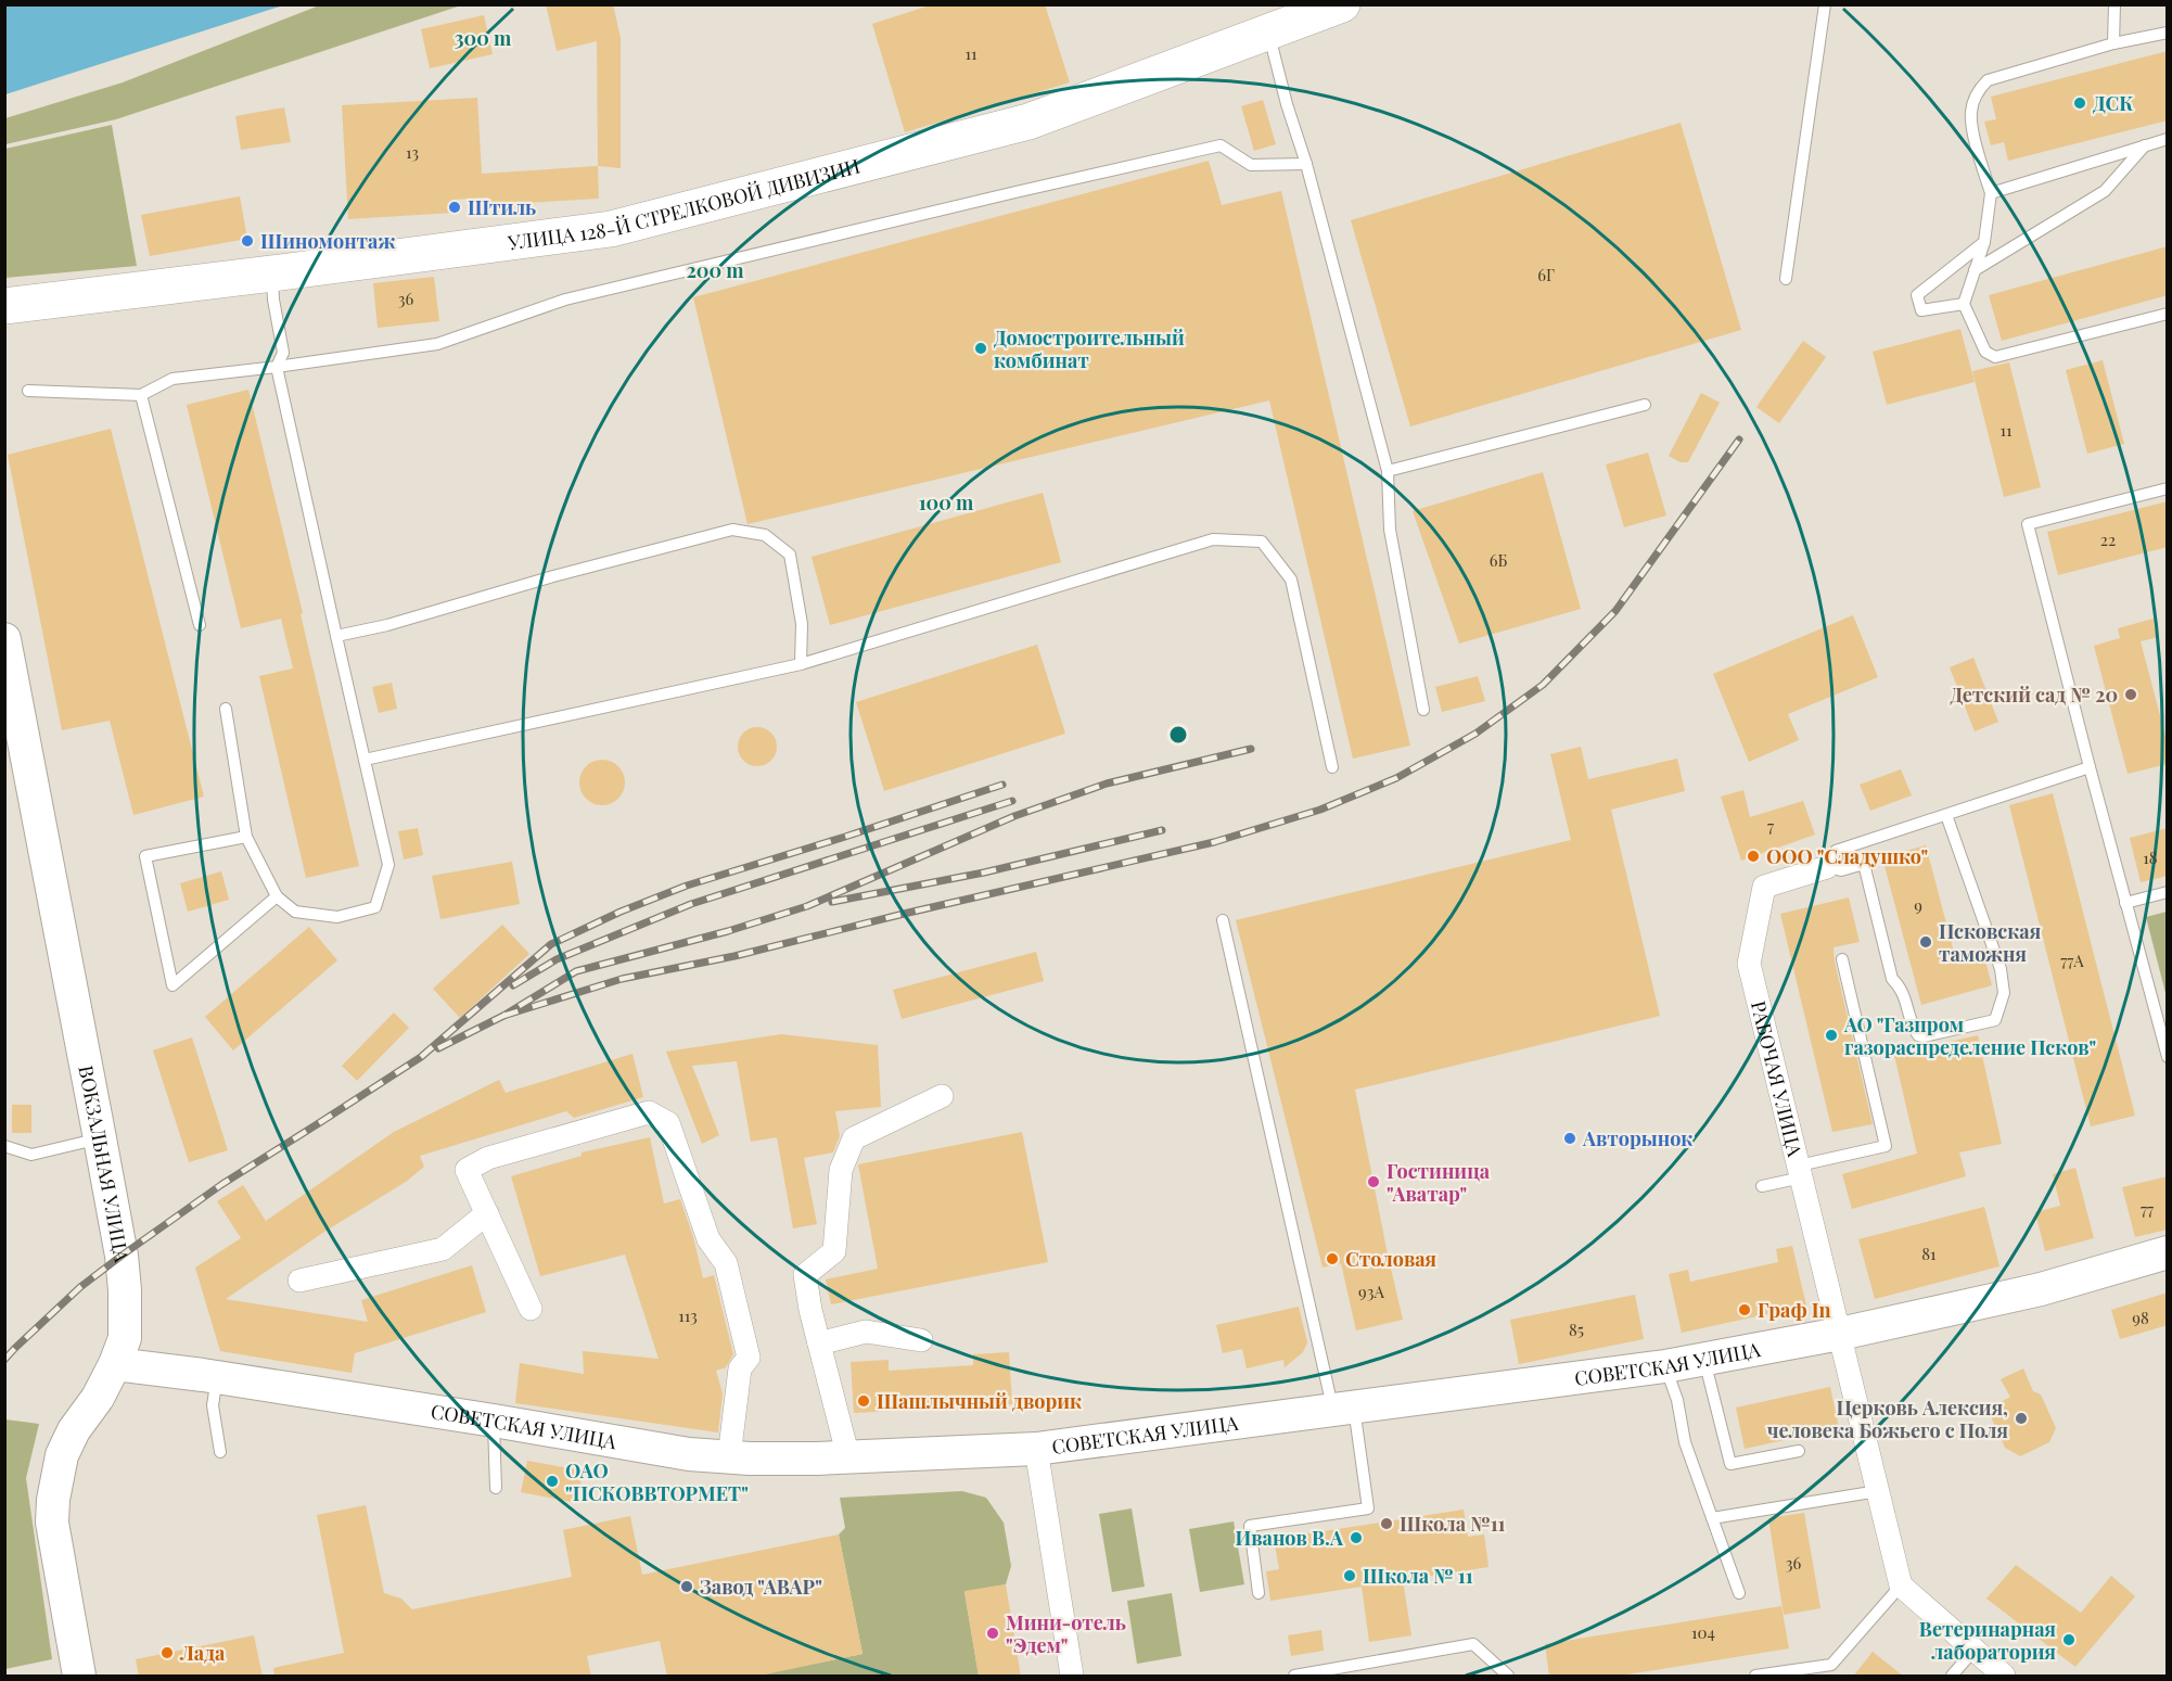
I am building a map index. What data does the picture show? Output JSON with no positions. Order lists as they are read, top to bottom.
{
  "streets": {
    "main road": ["УЛИЦА 128-Й СТРЕЛКОВОЙ ДИВИЗИИ"],
    "street": ["РАБОЧАЯ УЛИЦА", "ВОКЗАЛЬНАЯ УЛИЦА", "СОВЕТСКАЯ УЛИЦА"]
  },
  "crossings": [
    ["РАБОЧАЯ УЛИЦА", "СОВЕТСКАЯ УЛИЦА"],
    ["ВОКЗАЛЬНАЯ УЛИЦА", "СОВЕТСКАЯ УЛИЦА"]
  ],
  "places": [
    "ДСК",
    "Штиль",
    "Шиномонтаж",
    "Домостроительный комбинат",
    "Детский сад № 20",
    "ООО \"Сладушко\"",
    "Псковская таможня",
    "АО \"Газпром газораспределение Псков\"",
    "Авторынок",
    "Гостиница \"Аватар\"",
    "Столовая",
    "Граф In",
    "Шашлычный дворик",
    "Церковь Алексия, человека Божьего с Поля",
    "ОАО \"ПСКОВВТОРМЕТ\"",
    "Школа №11",
    "Иванов В.А",
    "Школа № 11",
    "Завод \"АВАР\"",
    "Мини-отель \"Эдем\"",
    "Ветеринарная лаборатория",
    "Лада"
  ],
  "house_numbers": [
    "11",
    "13",
    "6Г",
    "36",
    "11",
    "22",
    "6Б",
    "7",
    "18",
    "9",
    "77А",
    "77",
    "81",
    "93А",
    "113",
    "98",
    "85",
    "36",
    "104"
  ],
  "rings": ["300 m", "200 m", "100 m"]
}
